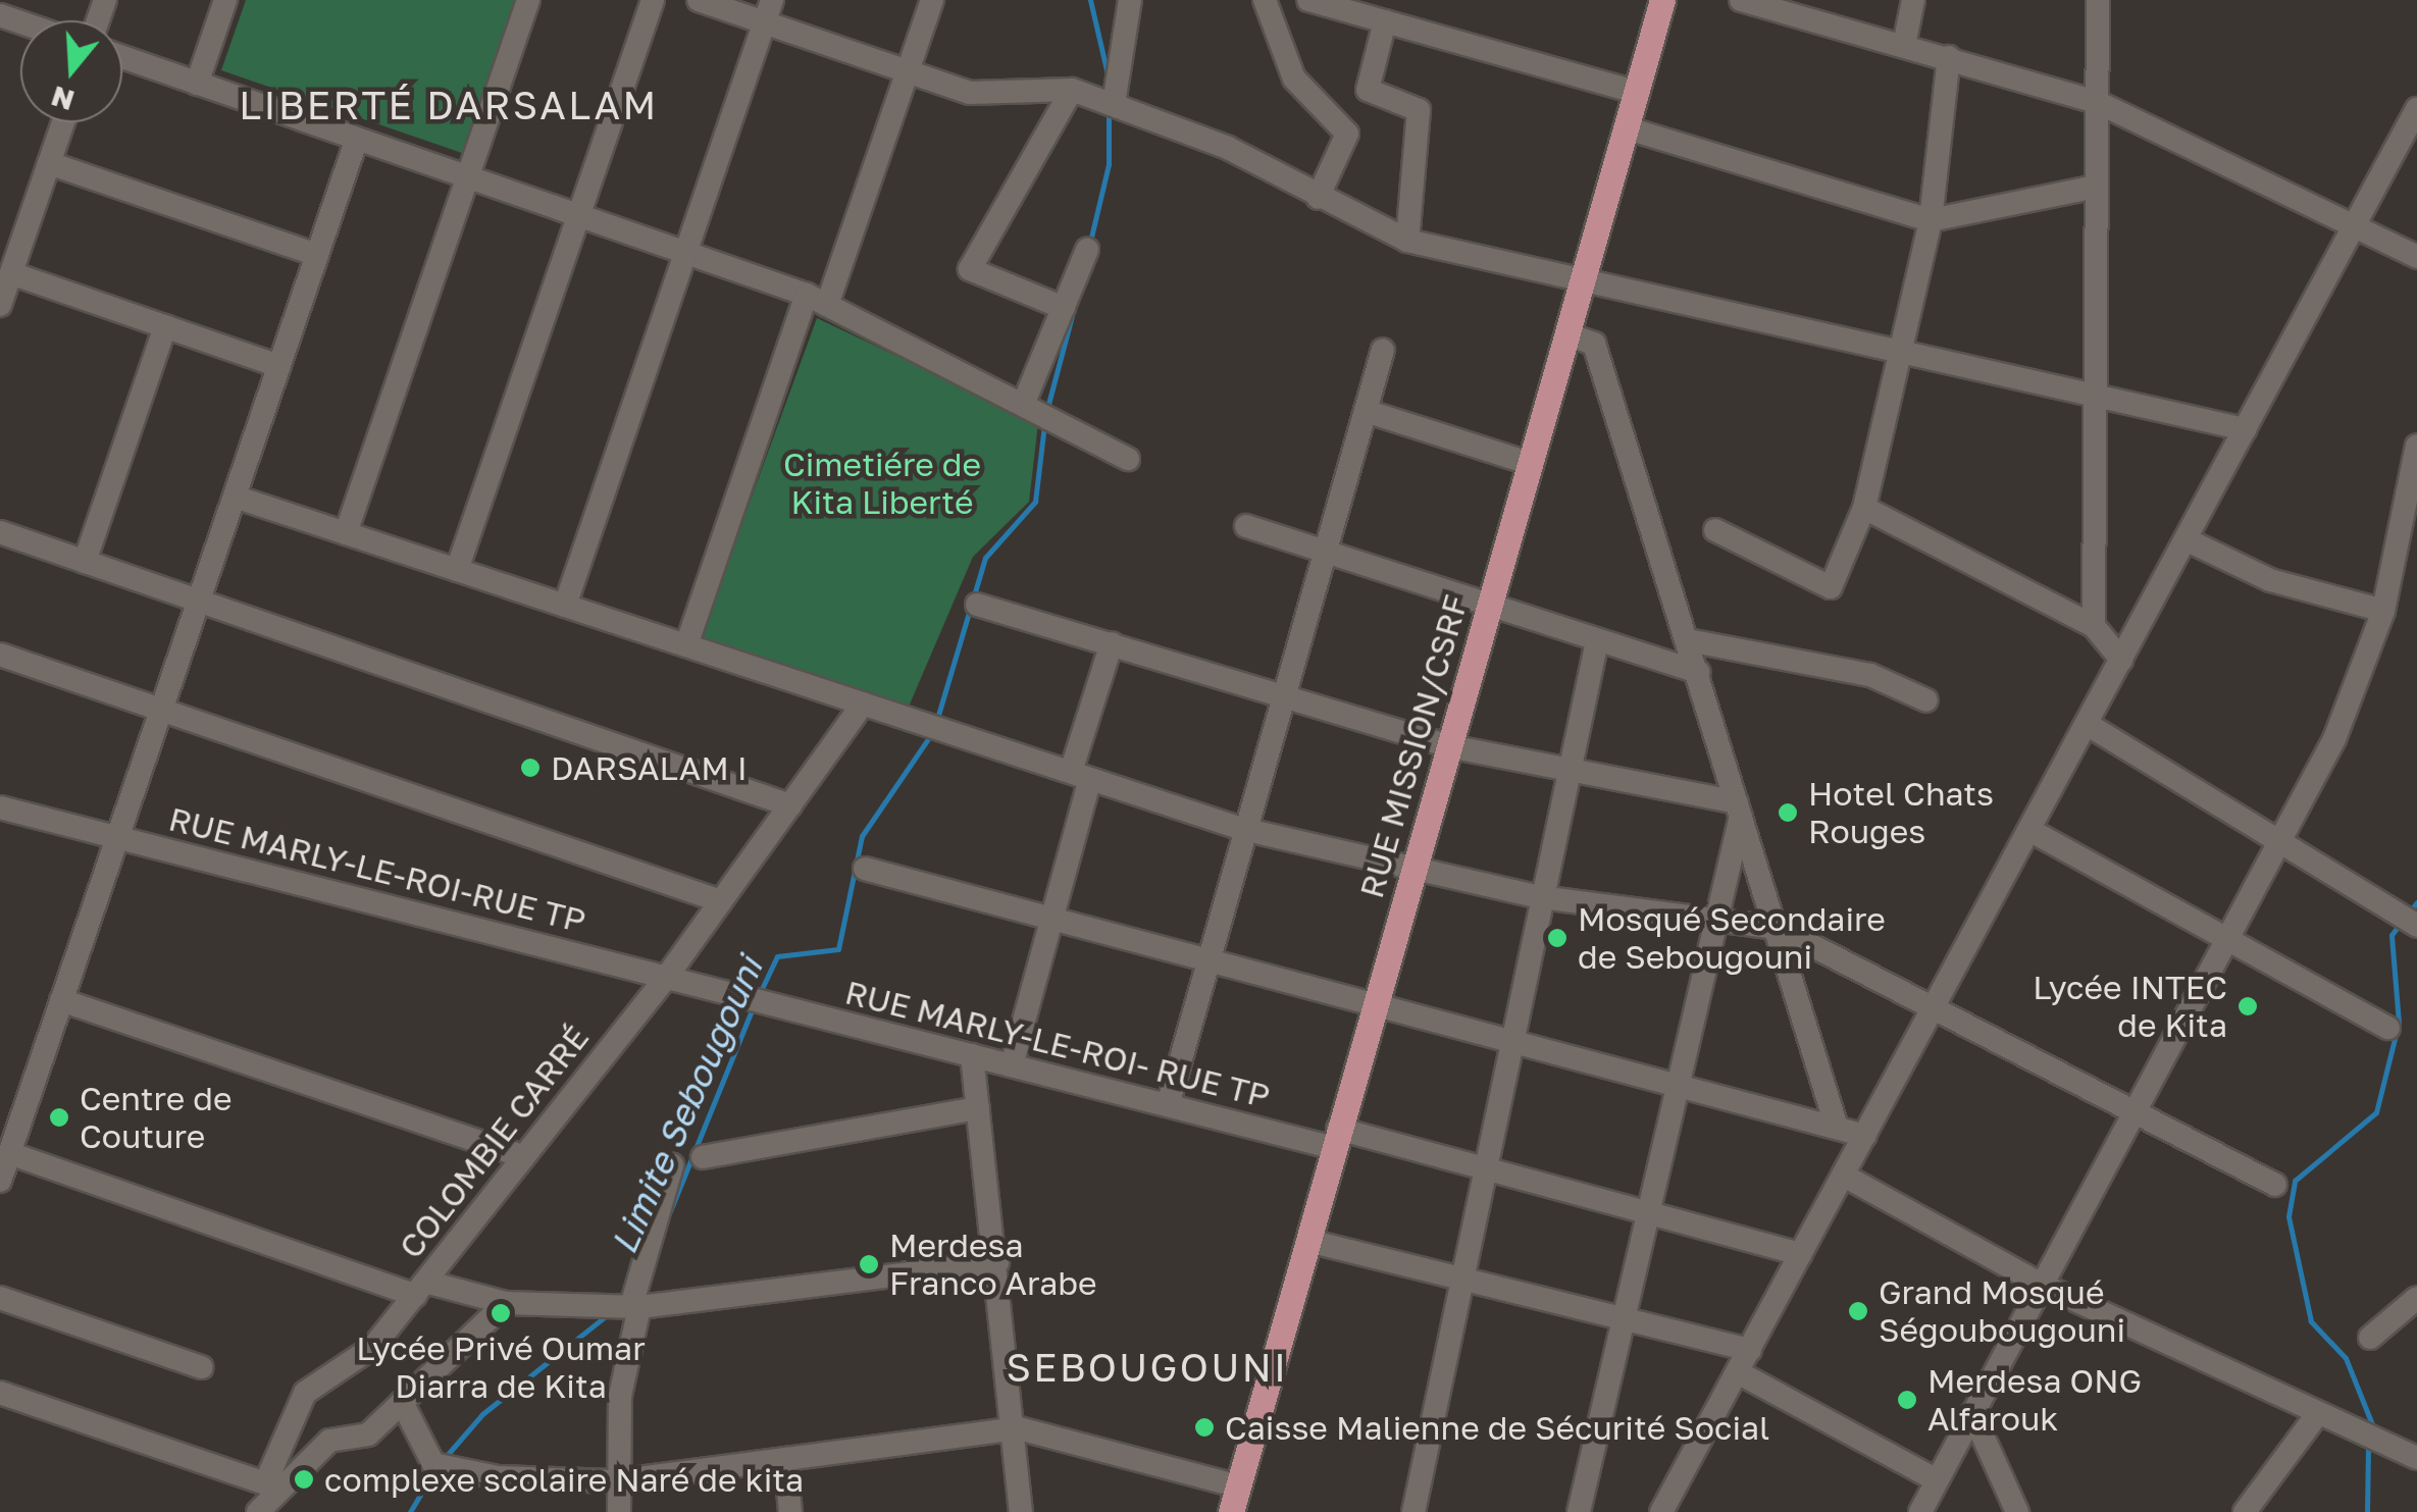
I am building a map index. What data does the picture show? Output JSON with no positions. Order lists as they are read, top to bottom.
{
  "streets": {
    "main road": ["RUE MISSION/CSRF"],
    "street": ["RUE MARLY-LE-ROI-RUE TP", "RUE MARLY-LE-ROI- RUE TP", "COLOMBIE CARRÉ"]
  },
  "crossings": [
    ["RUE MISSION/CSRF", "RUE MARLY-LE-ROI- RUE TP"],
    ["RUE MARLY-LE-ROI-RUE TP", "RUE MARLY-LE-ROI- RUE TP"],
    ["RUE MARLY-LE-ROI-RUE TP", "COLOMBIE CARRÉ"]
  ],
  "districts": ["LIBERTÉ DARSALAM", "SEBOUGOUNI"],
  "water": ["Limite Sebougouni"],
  "parks": ["Cimetiére de Kita Liberté"],
  "places": [
    "DARSALAM I",
    "Hotel Chats Rouges",
    "Mosqué Secondaire de Sebougouni",
    "Lycée INTEC de Kita",
    "Centre de Couture",
    "Merdesa Franco Arabe",
    "Grand Mosqué Ségoubougouni",
    "Lycée Privé Oumar Diarra de Kita",
    "Merdesa ONG Alfarouk",
    "Caisse Malienne de Sécurité Social",
    "complexe scolaire Naré de kita"
  ],
  "north": "bottom"
}
